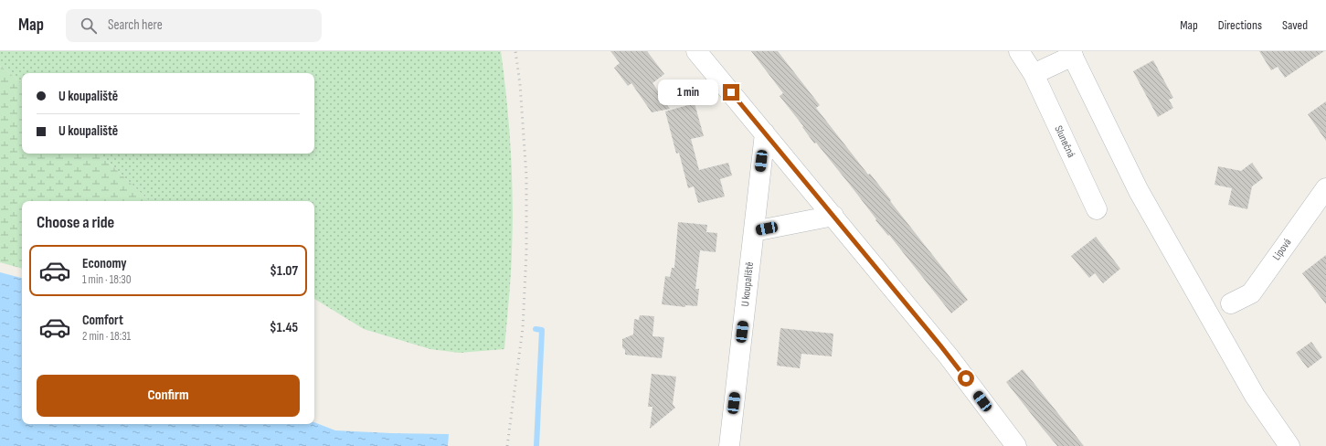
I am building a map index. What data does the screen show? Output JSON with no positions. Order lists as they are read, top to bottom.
{
  "streets": {
    "street": ["Slunečná", "Lipová", "U koupaliště"]
  },
  "page": {
    "header": "Map",
    "search": "Search here",
    "nav": ["Map", "Directions", "Saved"],
    "banner": ["U koupaliště", "U koupaliště"],
    "bubble": "1 min",
    "heading": "Choose a ride",
    "list": [
      {
        "name": "Economy",
        "note": "1 min · 18:30",
        "value": "$1.07"
      },
      {
        "name": "Comfort",
        "note": "2 min · 18:31",
        "value": "$1.45"
      }
    ],
    "buttons": "Confirm"
  }
}
